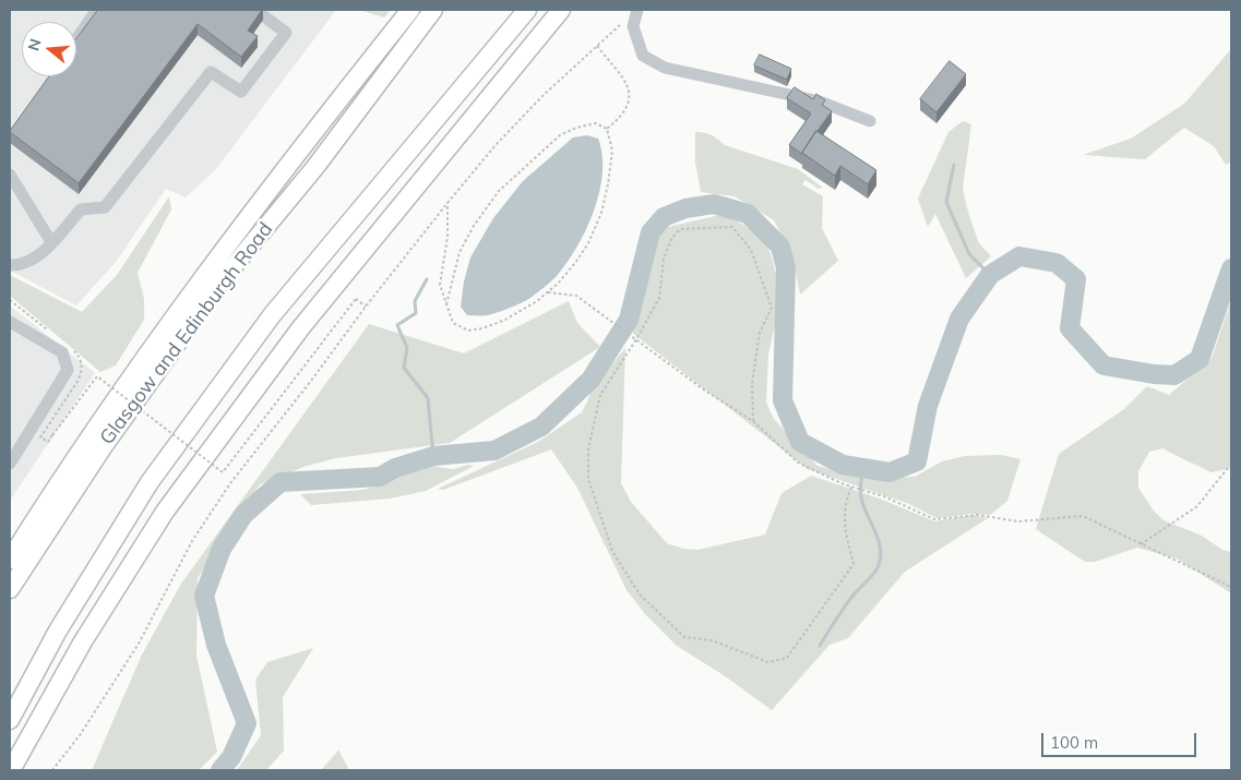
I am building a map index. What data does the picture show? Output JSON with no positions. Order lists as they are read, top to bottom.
{
  "streets": {
    "highway": ["Glasgow and Edinburgh Road"]
  },
  "scale_bar": "100 m",
  "north": "left"
}
